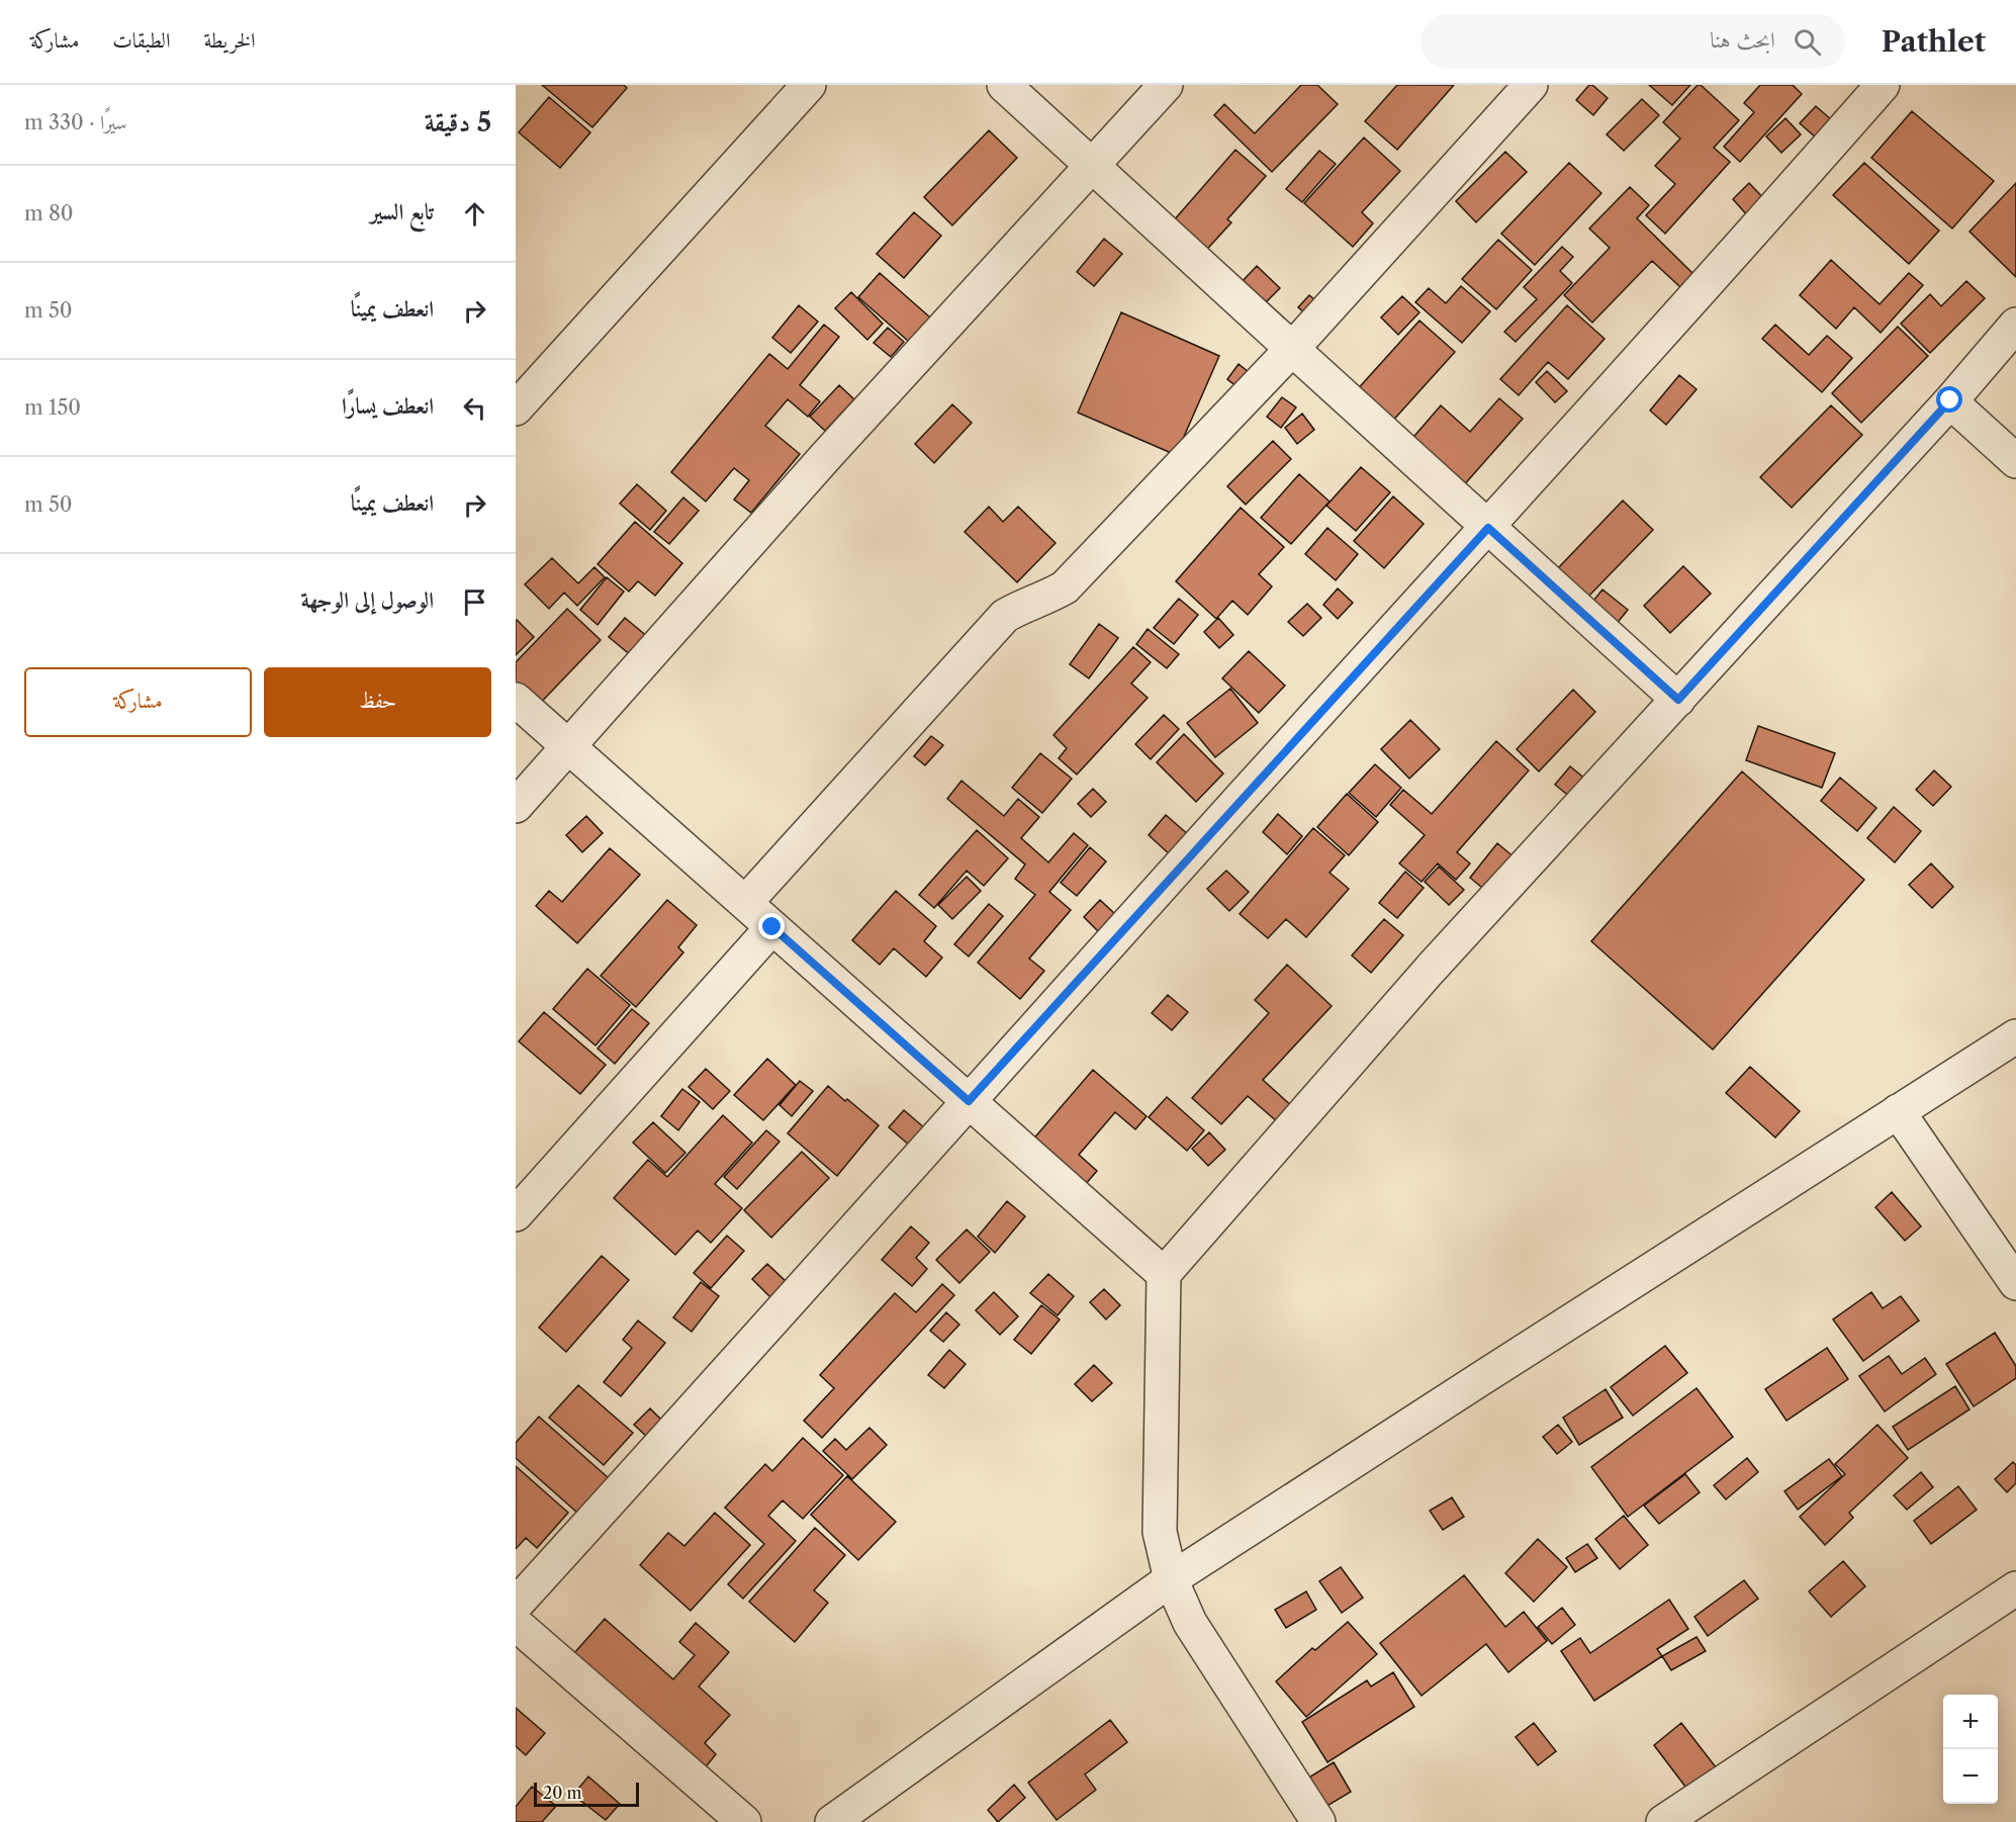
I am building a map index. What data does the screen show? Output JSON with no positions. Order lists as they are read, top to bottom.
{
  "scale_bar": "20 m",
  "page": {
    "header": "Pathlet",
    "search": "ابحث هنا",
    "nav": ["الخريطة", "الطبقات", "مشاركة"],
    "heading": ["5 دقيقة", "سيرًا · 330 m"],
    "list": [
      ["تابع السير", "80 m"],
      ["انعطف يمينًا", "50 m"],
      ["انعطف يسارًا", "150 m"],
      ["انعطف يمينًا", "50 m"],
      "الوصول إلى الوجهة"
    ],
    "buttons": ["حفظ", "مشاركة"],
    "map_buttons": ["+", "−"],
    "scale": "20 m"
  }
}
